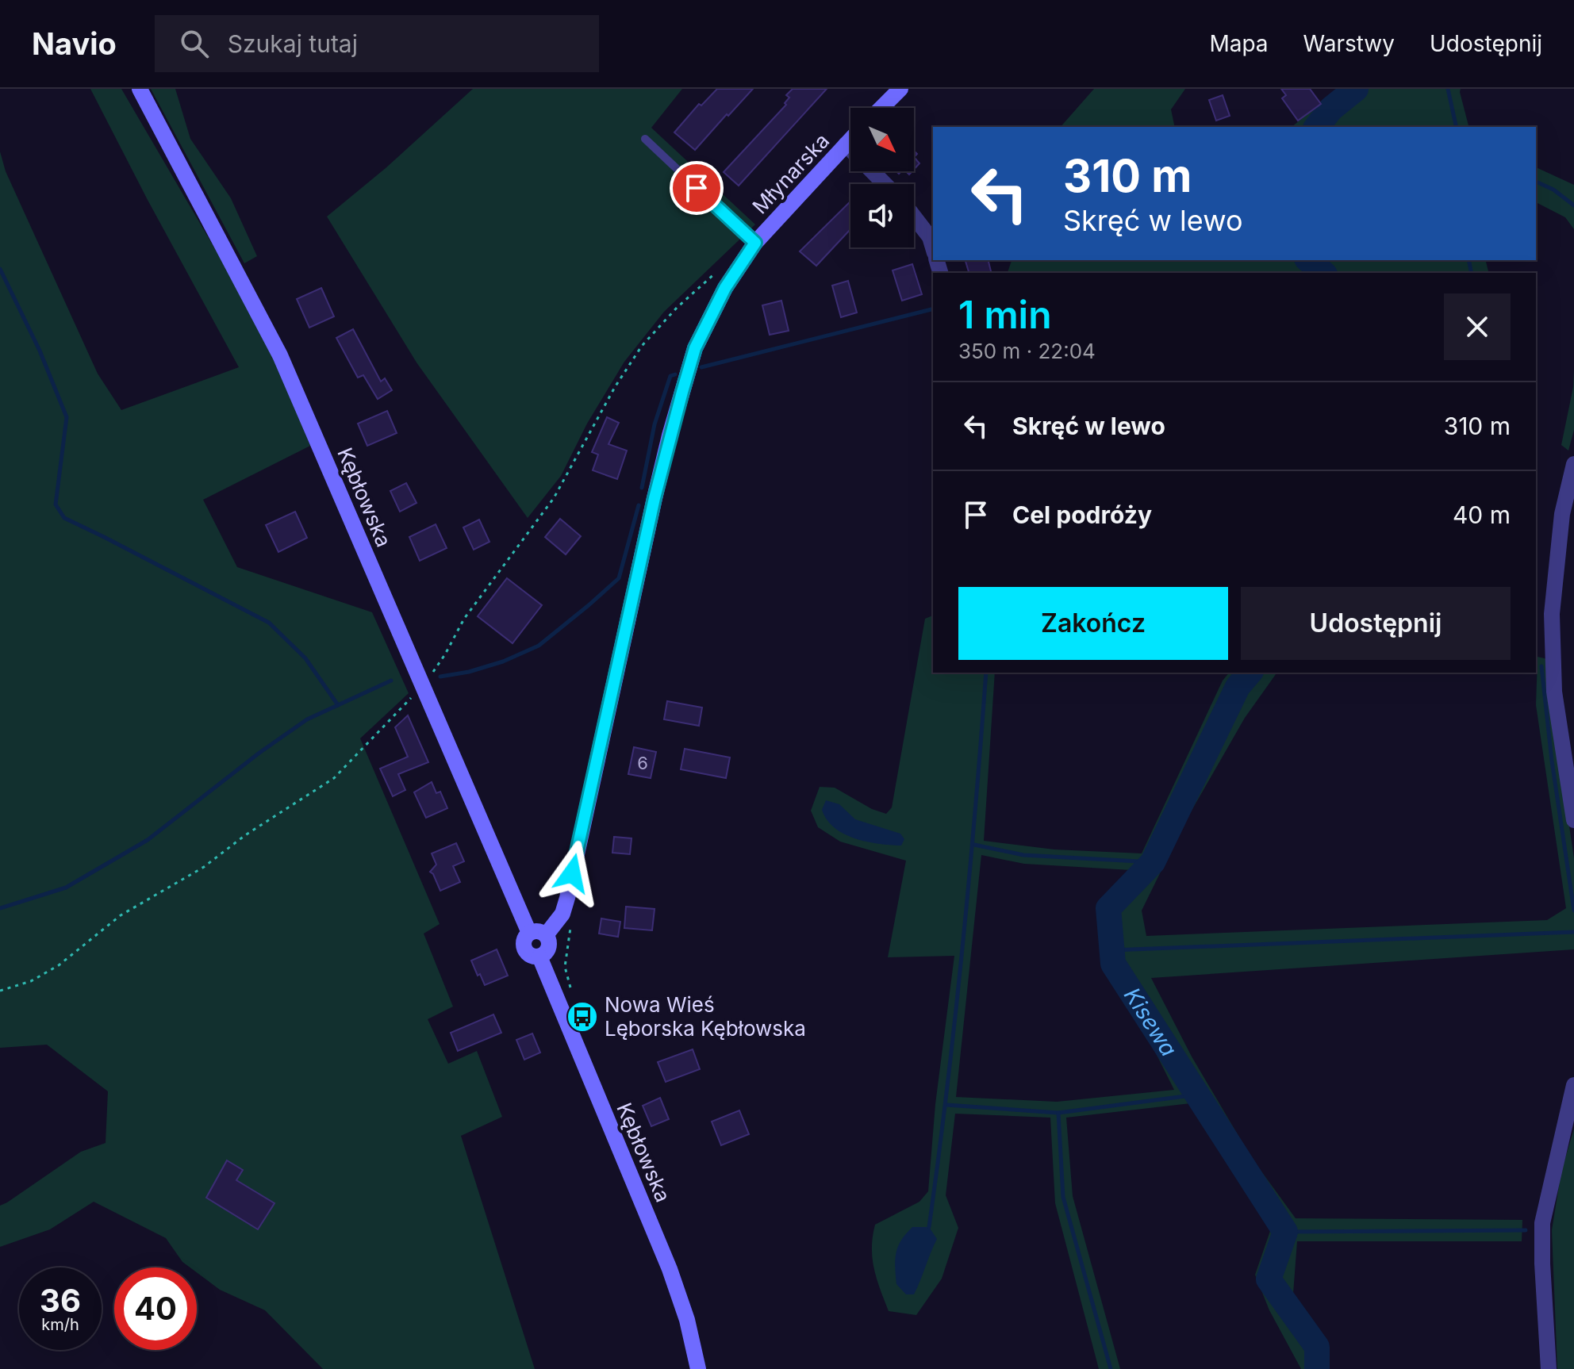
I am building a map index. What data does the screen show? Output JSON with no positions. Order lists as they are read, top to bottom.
{
  "streets": {
    "street": ["Młynarska", "Kębłowska"]
  },
  "crossings": [
    ["Młynarska", "Kębłowska"]
  ],
  "water": ["Kisewa"],
  "places": {
    "bus stop": ["Nowa Wieś Lęborska Kębłowska"]
  },
  "house_numbers": ["6"],
  "north": "bottom right",
  "page": {
    "header": "Navio",
    "search": "Szukaj tutaj",
    "nav": ["Mapa", "Warstwy", "Udostępnij"],
    "turn": ["310 m", "Skręć w lewo"],
    "heading": ["1 min", "350 m · 22:04"],
    "list": [
      {
        "name": "Skręć w lewo",
        "value": "310 m"
      },
      {
        "name": "Cel podróży",
        "value": "40 m"
      }
    ],
    "buttons": ["Zakończ", "Udostępnij"],
    "speed": "36 km/h",
    "limit": "40"
  }
}
